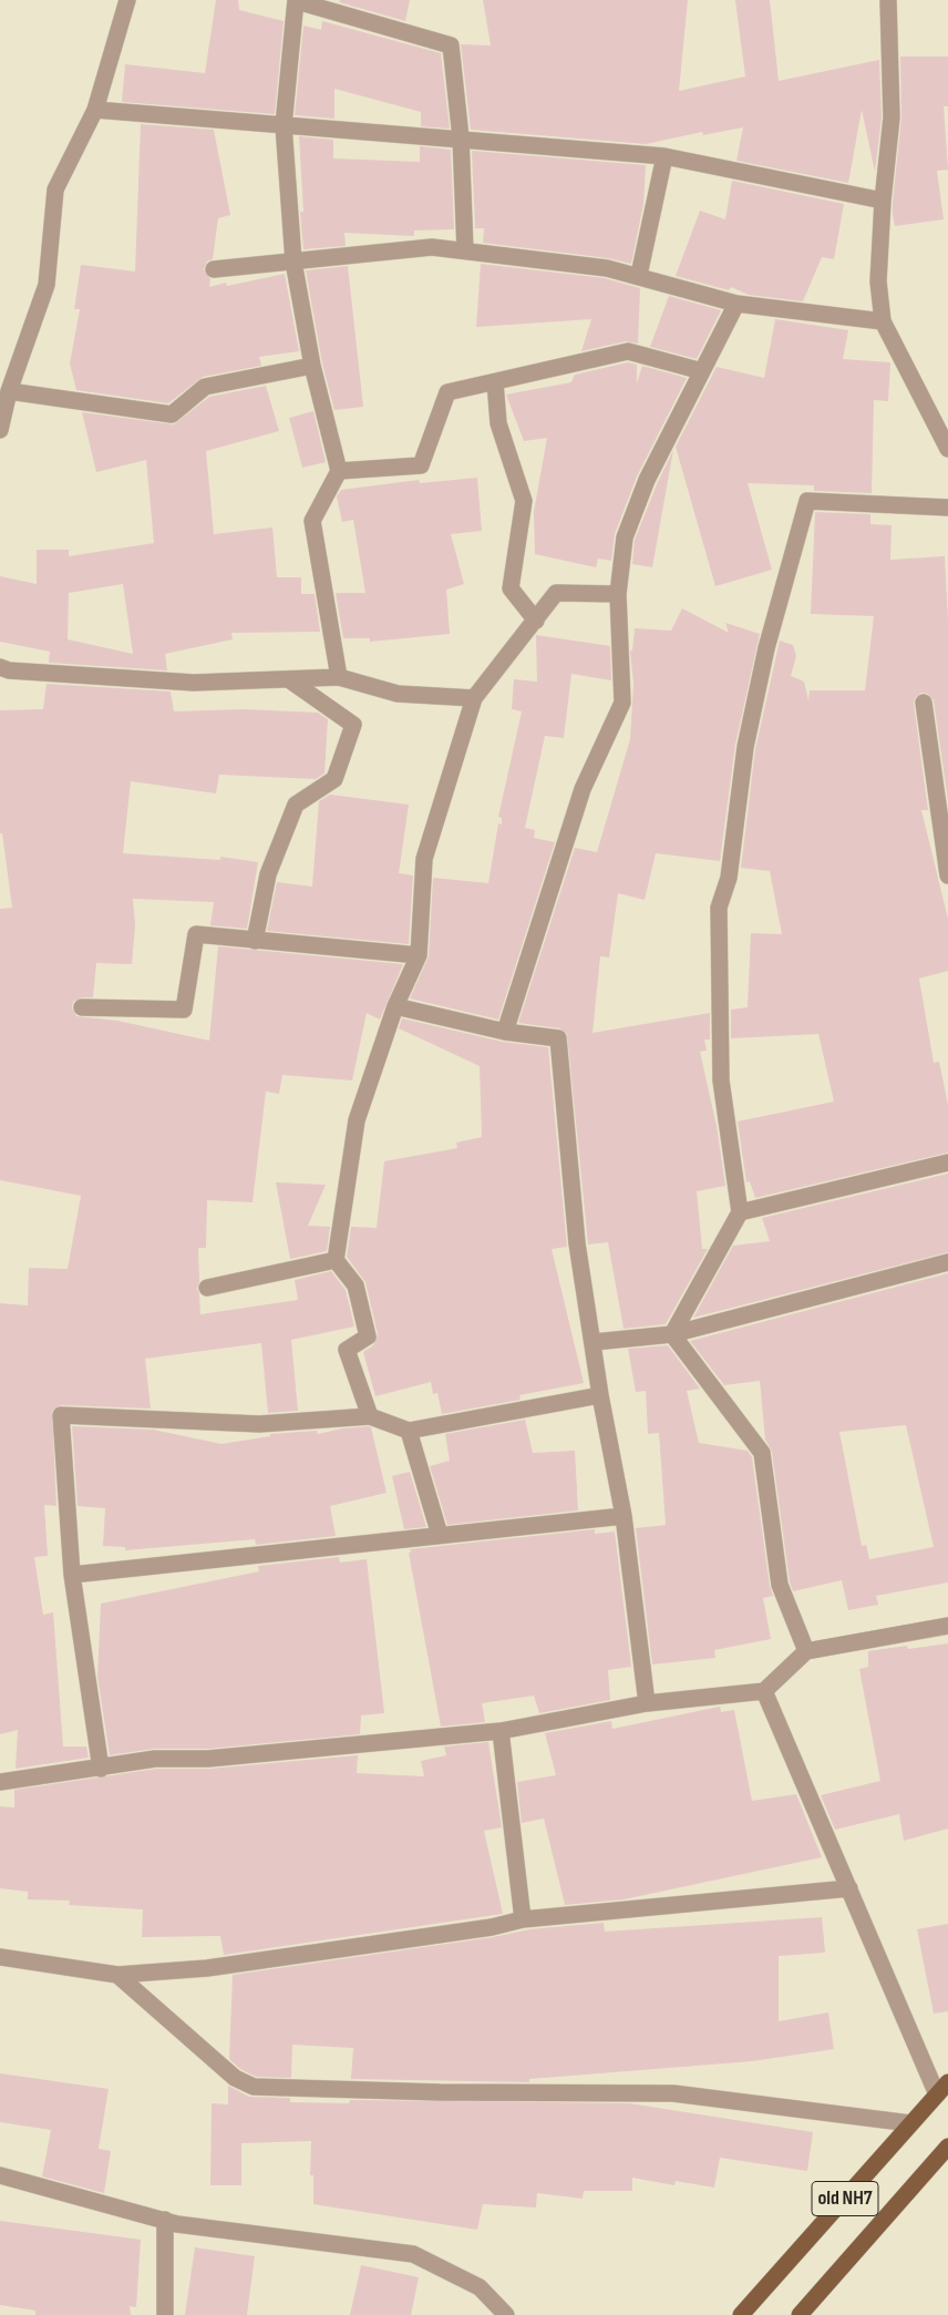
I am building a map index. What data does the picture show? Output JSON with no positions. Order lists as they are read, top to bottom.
{
  "streets": {
    "main road": ["old NH7"]
  }
}
